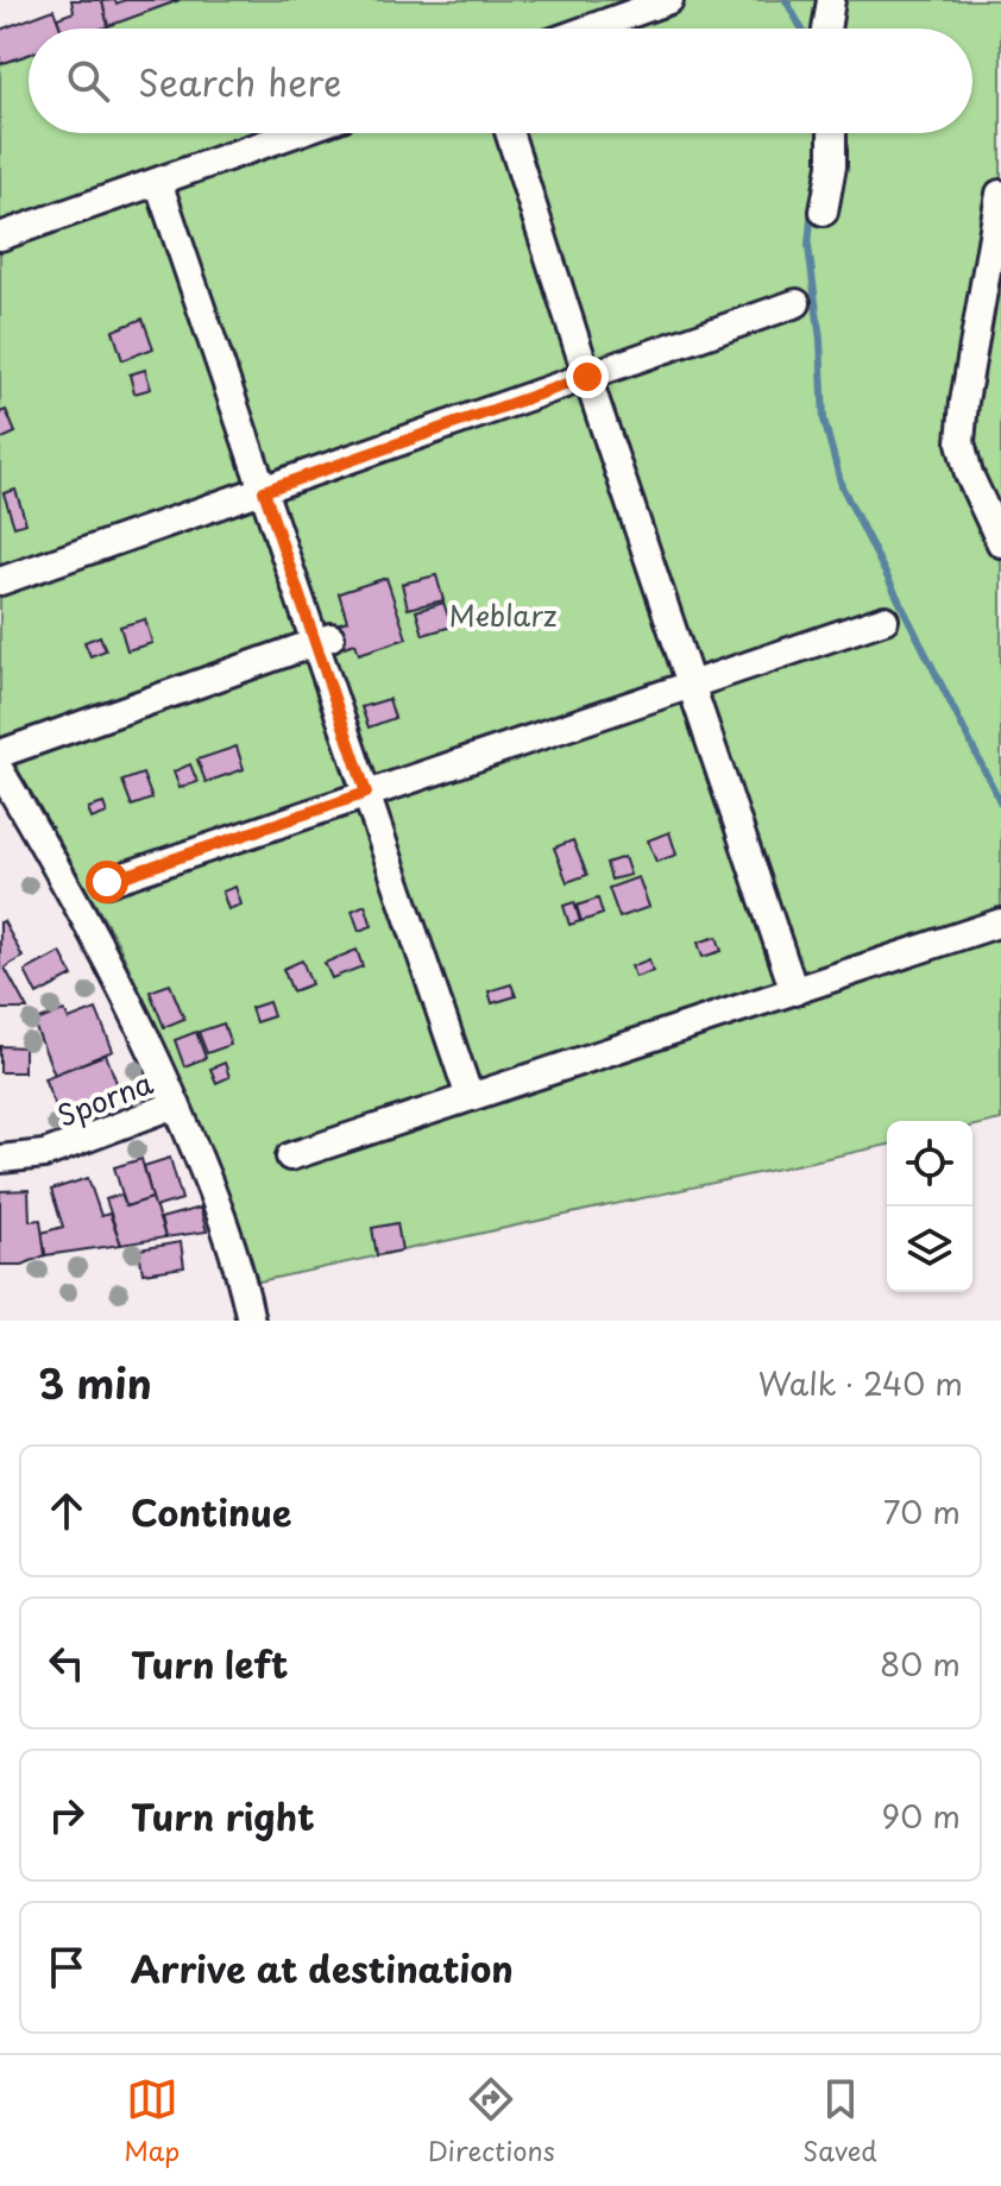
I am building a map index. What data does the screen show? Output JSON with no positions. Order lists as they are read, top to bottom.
{
  "streets": {
    "street": ["Sporna"]
  },
  "parks": ["Meblarz"],
  "page": {
    "search": "Search here",
    "heading": ["3 min", "Walk · 240 m"],
    "list": [
      ["Continue", "70 m"],
      ["Turn left", "80 m"],
      ["Turn right", "90 m"],
      "Arrive at destination"
    ],
    "nav": ["Map", "Directions", "Saved"]
  }
}
